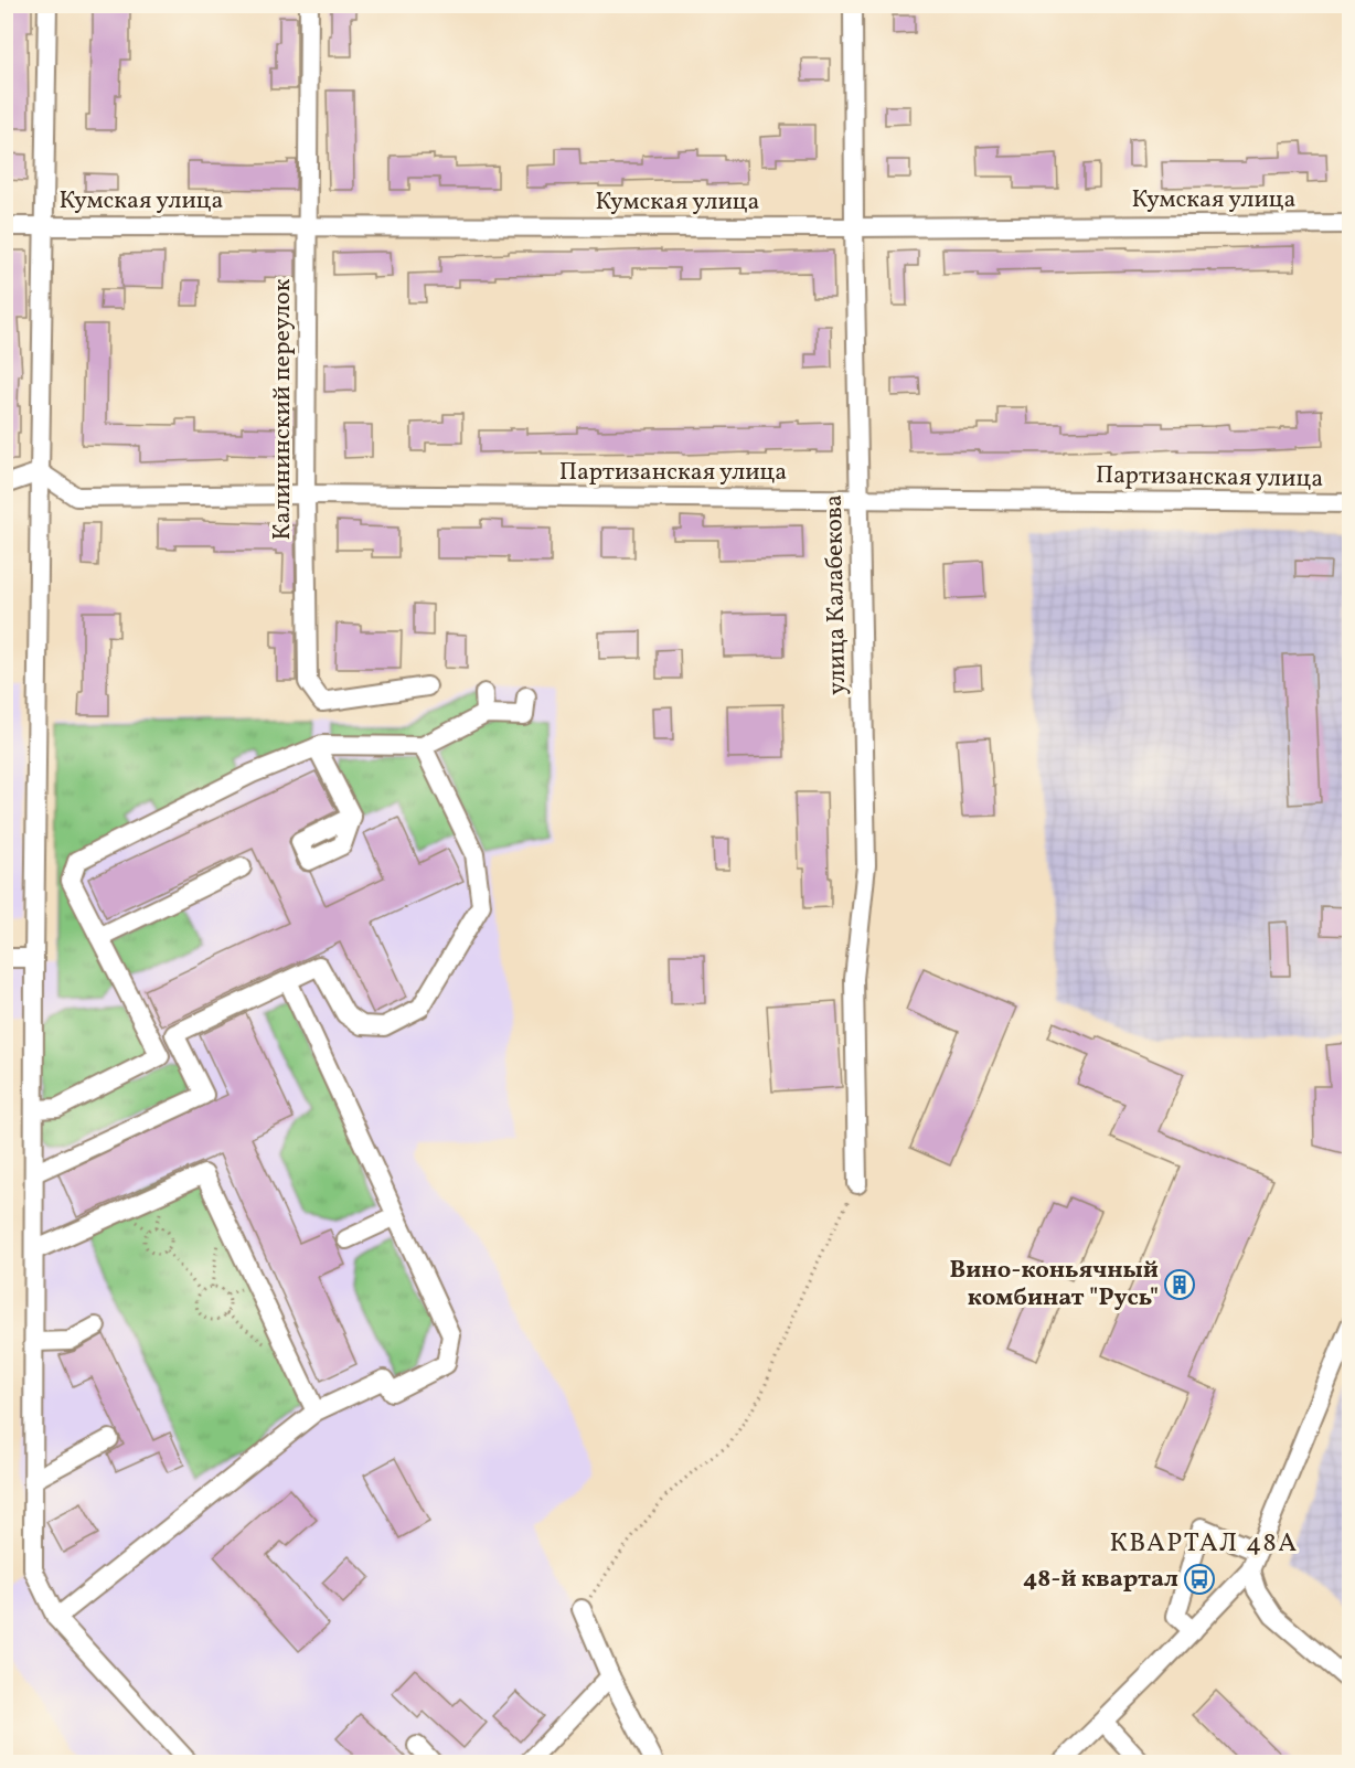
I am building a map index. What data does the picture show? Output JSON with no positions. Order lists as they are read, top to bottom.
{
  "streets": {
    "street": [
      "Кумская улица",
      "Калининский переулок",
      "Партизанская улица",
      "улица Калабекова"
    ]
  },
  "crossings": [
    ["Кумская улица", "Калининский переулок"],
    ["Кумская улица", "улица Калабекова"],
    ["Калининский переулок", "Партизанская улица"],
    ["Партизанская улица", "улица Калабекова"]
  ],
  "districts": ["КВАРТАЛ 48А"],
  "places": {
    "building": ["Вино-коньячный комбинат \"Русь\""],
    "bus stop": ["48-й квартал"]
  }
}
